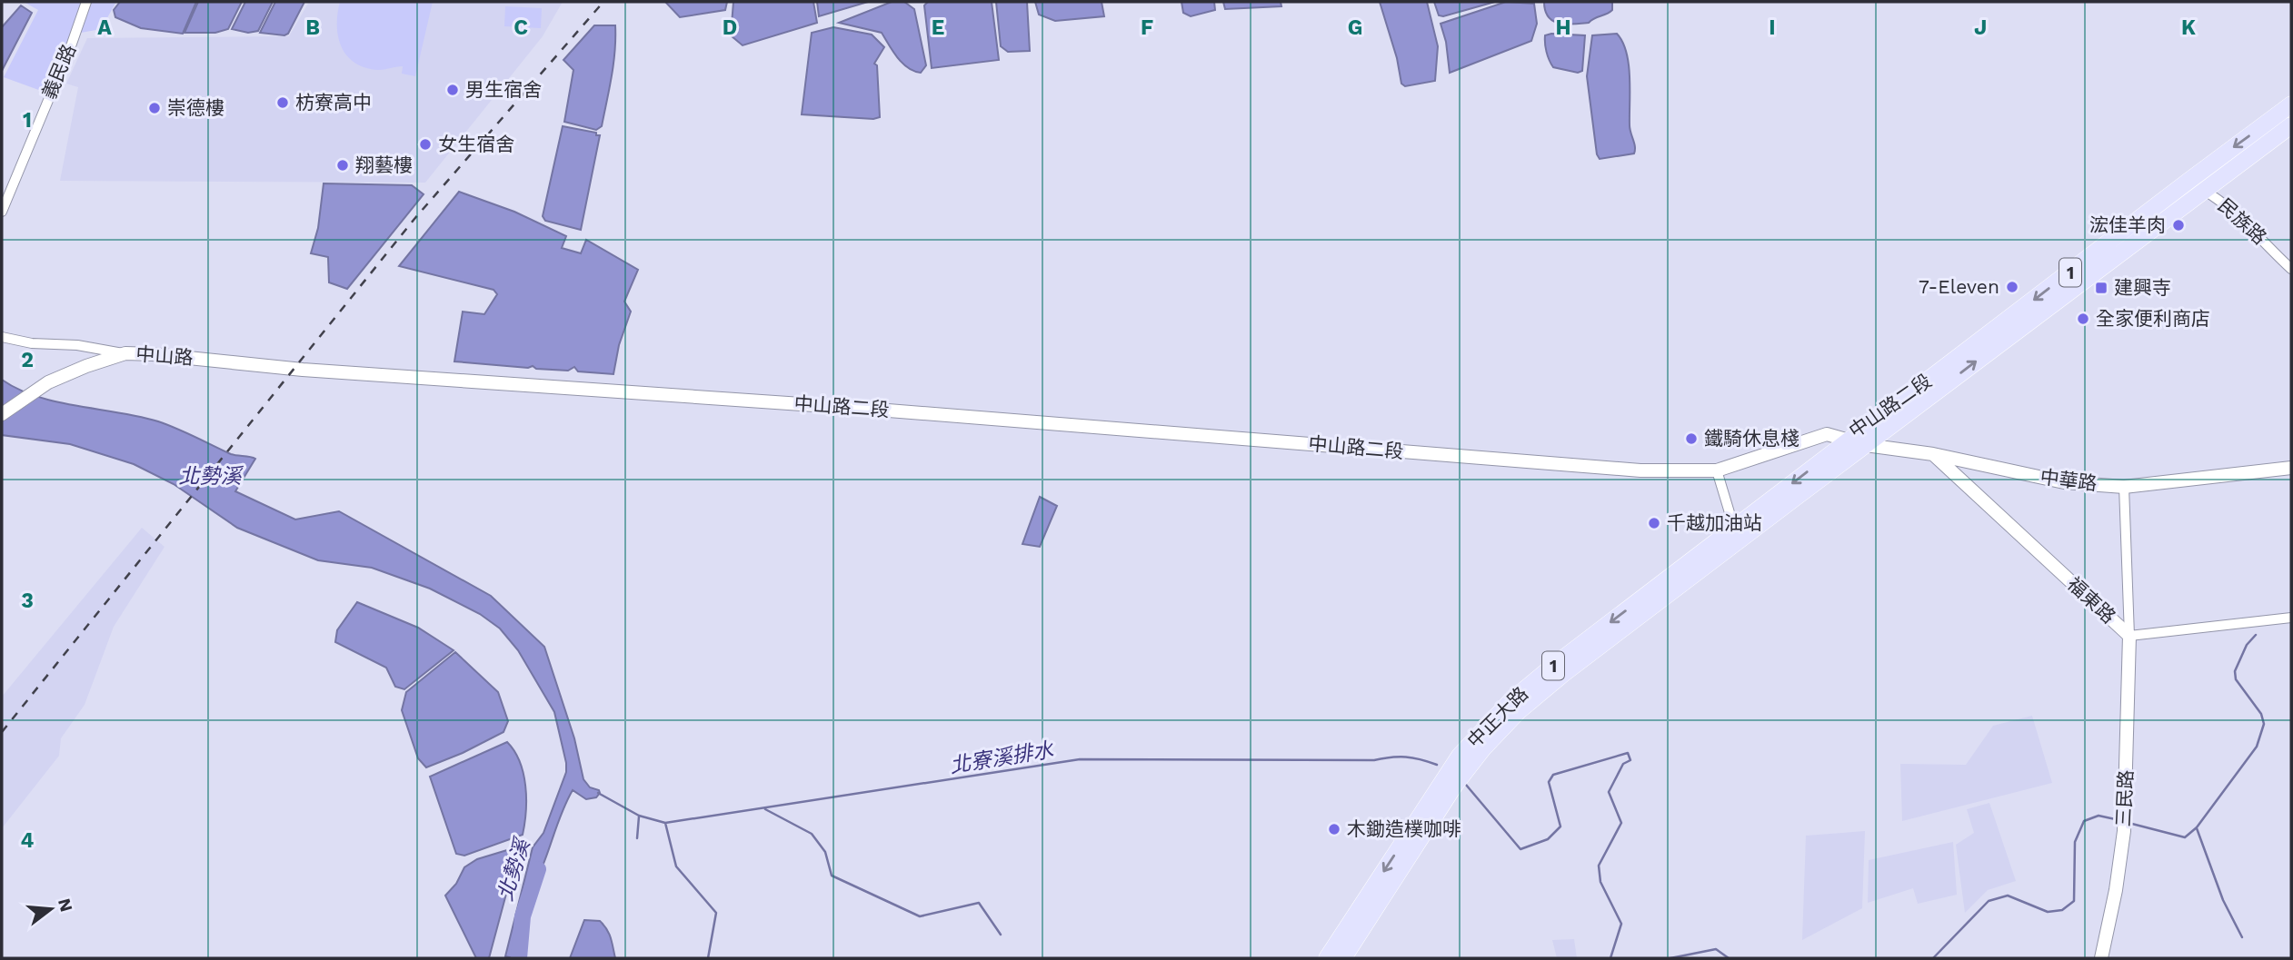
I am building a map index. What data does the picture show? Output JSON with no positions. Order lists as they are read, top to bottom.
{
  "streets": {
    "main road": ["1", "中山路二段", "中正大路"],
    "street": [
      "義民路",
      "民族路",
      "中山路",
      "中華路",
      "福東路",
      "三民路"
    ]
  },
  "crossings": [
    ["民族路", "中山路二段"],
    ["中山路", "中山路二段"],
    ["中山路二段", "中華路"],
    ["中山路二段", "中正大路"],
    ["中華路", "福東路"],
    ["中華路", "中正大路"],
    ["福東路", "三民路"]
  ],
  "water": ["北勢溪", "北寮溪排水"],
  "places": {
    "other": [
      "男生宿舍",
      "枋寮高中",
      "崇德樓",
      "女生宿舍",
      "翔藝樓",
      "浤佳羊肉",
      "7-Eleven",
      "全家便利商店",
      "鐵騎休息棧",
      "千越加油站",
      "木鋤造樸咖啡"
    ],
    "transit": ["建興寺"]
  },
  "north": "right",
  "grid": {
    "columns": [
      "A",
      "B",
      "C",
      "D",
      "E",
      "F",
      "G",
      "H",
      "I",
      "J",
      "K"
    ],
    "rows": [
      "1",
      "2",
      "3",
      "4"
    ]
  }
}
